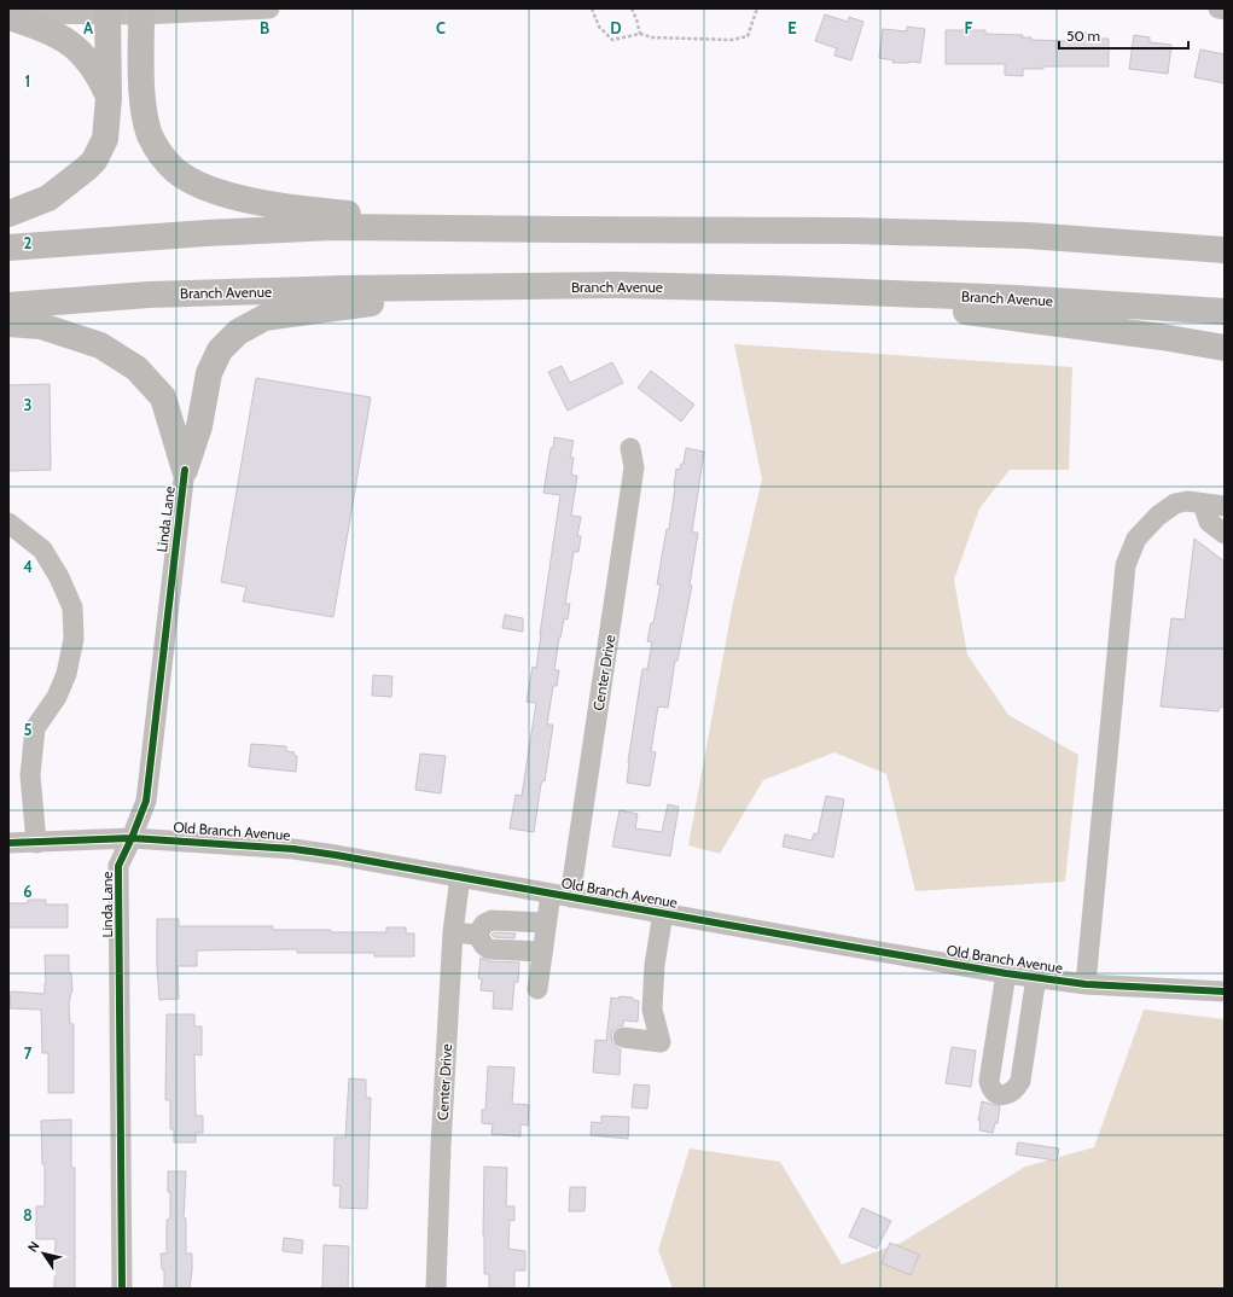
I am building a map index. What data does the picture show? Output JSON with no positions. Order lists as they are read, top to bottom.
{
  "streets": {
    "highway": ["Branch Avenue"],
    "street": ["Linda Lane", "Center Drive", "Old Branch Avenue"]
  },
  "crossings": [
    ["Linda Lane", "Old Branch Avenue"],
    ["Center Drive", "Old Branch Avenue"]
  ],
  "scale_bar": "50 m",
  "north": "top left",
  "grid": {
    "columns": [
      "A",
      "B",
      "C",
      "D",
      "E",
      "F"
    ],
    "rows": [
      "1",
      "2",
      "3",
      "4",
      "5",
      "6",
      "7",
      "8"
    ]
  }
}
